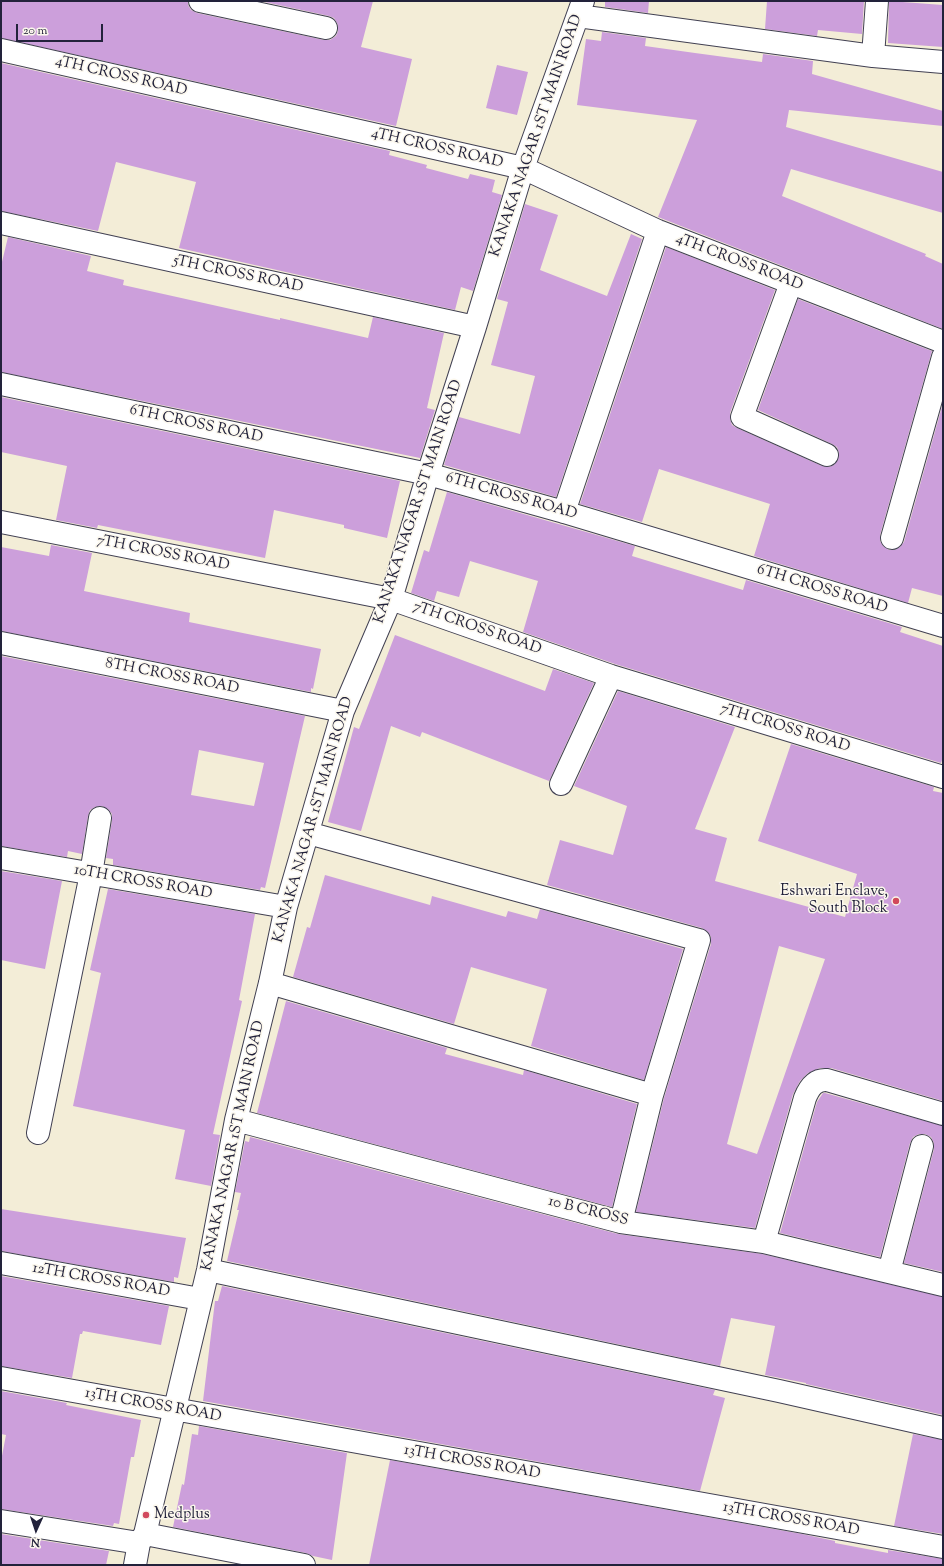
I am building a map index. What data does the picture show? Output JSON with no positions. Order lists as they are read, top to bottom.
{
  "streets": {
    "street": [
      "4TH CROSS ROAD",
      "KANAKA NAGAR 1ST MAIN ROAD",
      "5TH CROSS ROAD",
      "6TH CROSS ROAD",
      "7TH CROSS ROAD",
      "8TH CROSS ROAD",
      "10TH CROSS ROAD",
      "10 B CROSS",
      "12TH CROSS ROAD",
      "13TH CROSS ROAD"
    ]
  },
  "crossings": [
    ["4TH CROSS ROAD", "KANAKA NAGAR 1ST MAIN ROAD"],
    ["KANAKA NAGAR 1ST MAIN ROAD", "5TH CROSS ROAD"],
    ["KANAKA NAGAR 1ST MAIN ROAD", "6TH CROSS ROAD"],
    ["KANAKA NAGAR 1ST MAIN ROAD", "7TH CROSS ROAD"],
    ["KANAKA NAGAR 1ST MAIN ROAD", "8TH CROSS ROAD"],
    ["KANAKA NAGAR 1ST MAIN ROAD", "10TH CROSS ROAD"],
    ["KANAKA NAGAR 1ST MAIN ROAD", "10 B CROSS"],
    ["KANAKA NAGAR 1ST MAIN ROAD", "12TH CROSS ROAD"],
    ["KANAKA NAGAR 1ST MAIN ROAD", "13TH CROSS ROAD"]
  ],
  "places": ["Eshwari Enclave, South Block", "Medplus"],
  "scale_bar": "20 m",
  "north": "bottom"
}
